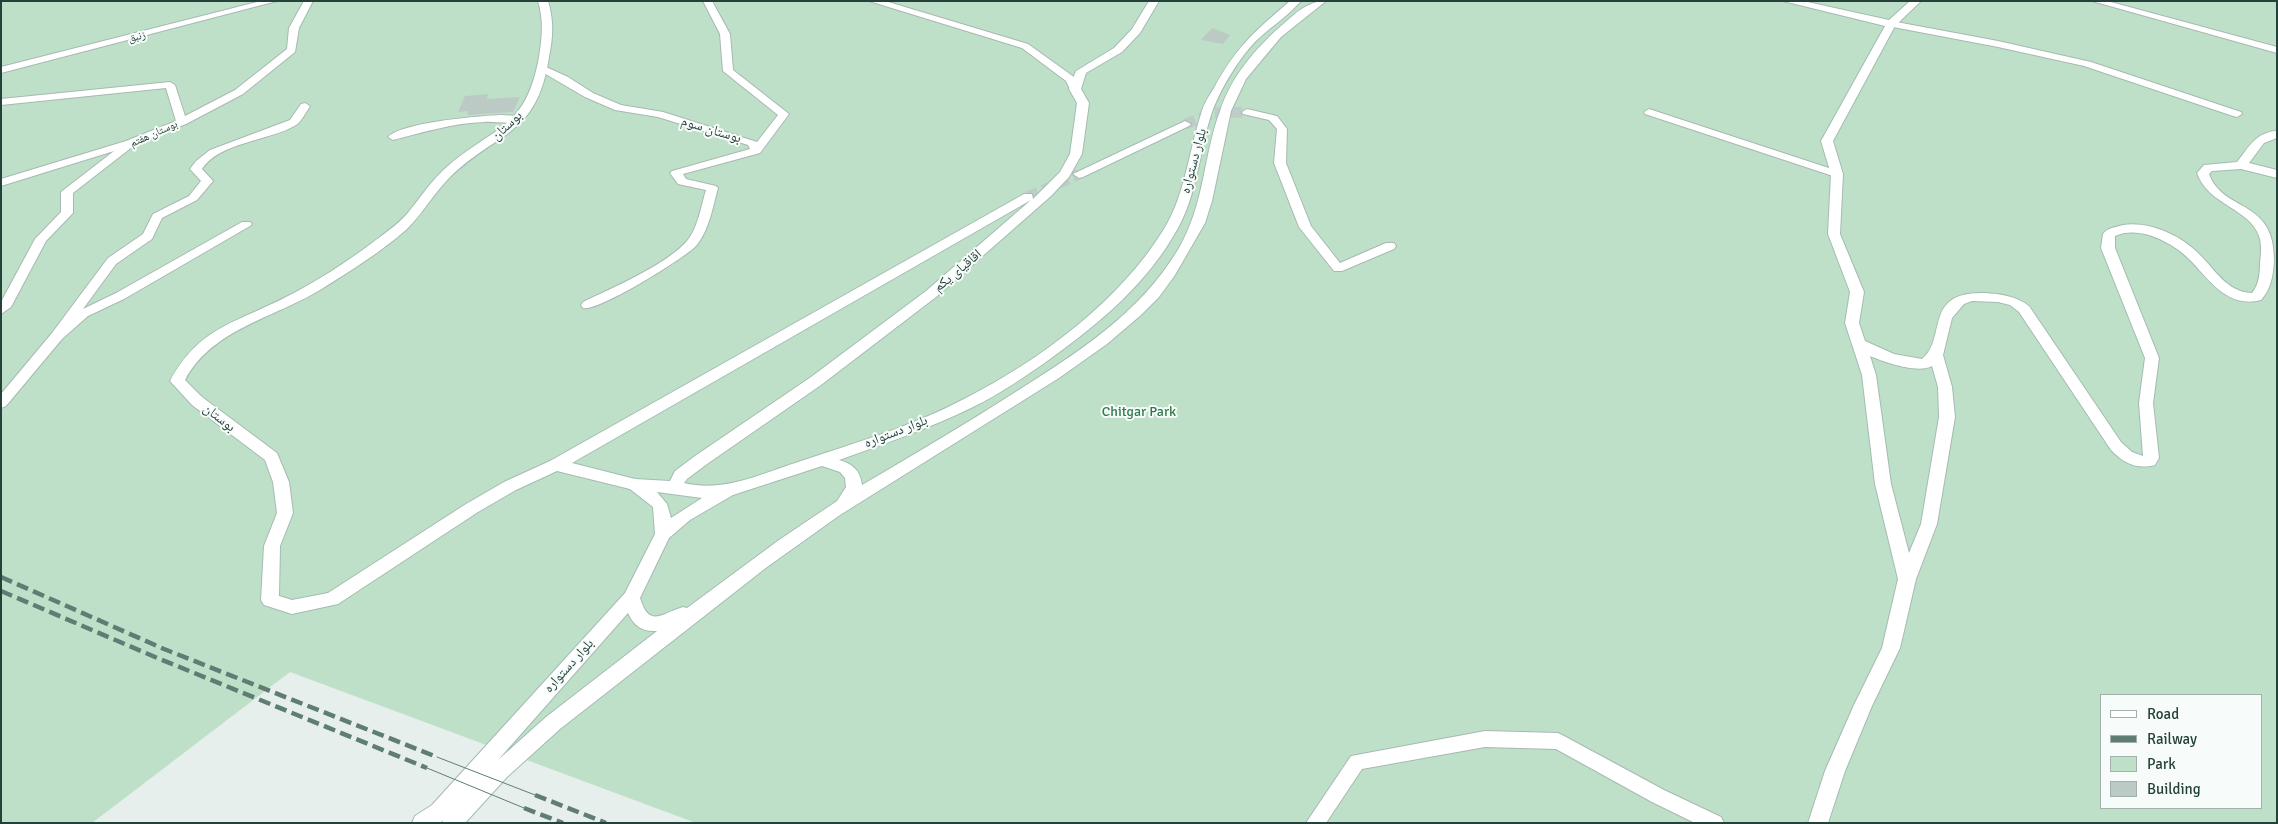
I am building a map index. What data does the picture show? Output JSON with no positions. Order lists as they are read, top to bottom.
{
  "streets": {
    "street": [
      "زنبق",
      "بوستان",
      "بوستان سوم",
      "بوستان هفتم",
      "بلوار دستواره",
      "اقاقیای یکم"
    ]
  },
  "crossings": [
    ["بوستان", "بوستان سوم"]
  ],
  "parks": ["Chitgar Park"],
  "legend": [
    "Road",
    "Railway",
    "Park",
    "Building"
  ]
}
